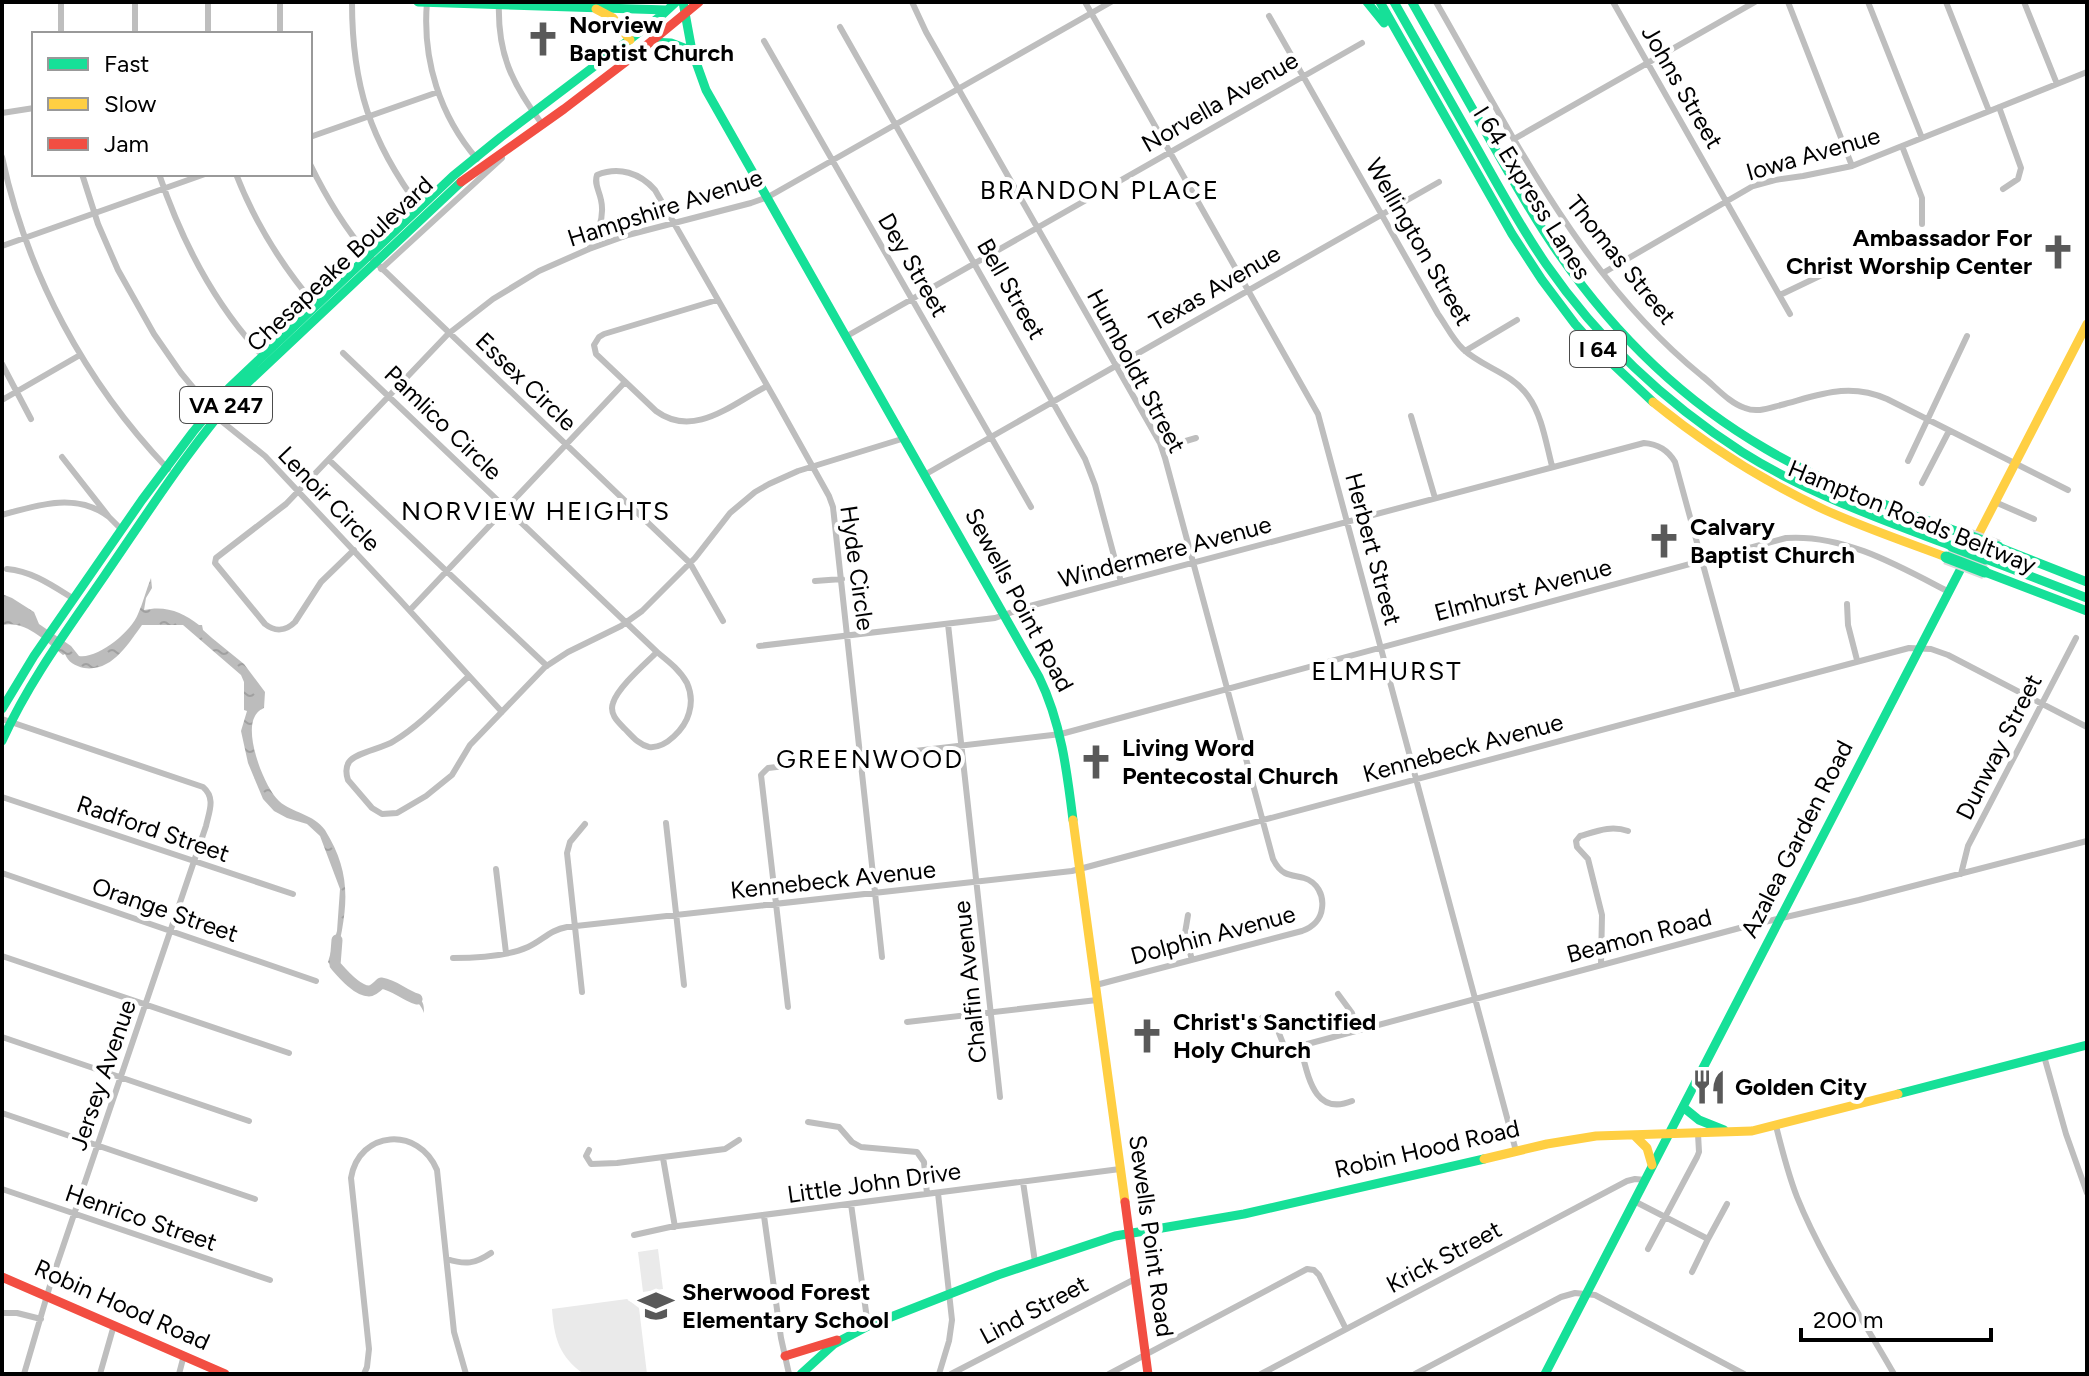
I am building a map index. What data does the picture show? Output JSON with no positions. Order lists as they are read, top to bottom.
{
  "streets": {
    "main road": [
      "I 64 Express Lanes",
      "Chesapeake Boulevard",
      "I 64",
      "VA 247",
      "Hampton Roads Beltway",
      "Sewells Point Road",
      "Azalea Garden Road",
      "Robin Hood Road"
    ],
    "street": [
      "Johns Street",
      "Norvella Avenue",
      "Iowa Avenue",
      "Hampshire Avenue",
      "Wellington Street",
      "Thomas Street",
      "Dey Street",
      "Texas Avenue",
      "Bell Street",
      "Humboldt Street",
      "Essex Circle",
      "Pamlico Circle",
      "Lenoir Circle",
      "Herbert Street",
      "Windermere Avenue",
      "Hyde Circle",
      "Elmhurst Avenue",
      "Dunway Street",
      "Kennebeck Avenue",
      "Radford Street",
      "Orange Street",
      "Dolphin Avenue",
      "Beamon Road",
      "Chalfin Avenue",
      "Jersey Avenue",
      "Little John Drive",
      "Henrico Street",
      "Krick Street",
      "Lind Street"
    ]
  },
  "crossings": [
    ["Johns Street", "Iowa Avenue"],
    ["Norvella Avenue", "Wellington Street"],
    ["Norvella Avenue", "Dey Street"],
    ["Norvella Avenue", "Bell Street"],
    ["Norvella Avenue", "Humboldt Street"],
    ["Norvella Avenue", "Herbert Street"],
    ["Norvella Avenue", "Sewells Point Road"],
    ["Iowa Avenue", "Thomas Street"],
    ["I 64 Express Lanes", "Hampton Roads Beltway"],
    ["Hampshire Avenue", "Dey Street"],
    ["Hampshire Avenue", "Bell Street"],
    ["Hampshire Avenue", "Humboldt Street"],
    ["Hampshire Avenue", "Essex Circle"],
    ["Hampshire Avenue", "Pamlico Circle"],
    ["Hampshire Avenue", "Lenoir Circle"],
    ["Hampshire Avenue", "Herbert Street"],
    ["Hampshire Avenue", "Hyde Circle"],
    ["Hampshire Avenue", "Sewells Point Road"],
    ["Wellington Street", "Texas Avenue"],
    ["Wellington Street", "Windermere Avenue"],
    ["Chesapeake Boulevard", "Essex Circle"],
    ["Chesapeake Boulevard", "VA 247"],
    ["Chesapeake Boulevard", "Lenoir Circle"],
    ["Chesapeake Boulevard", "Sewells Point Road"],
    ["Chesapeake Boulevard", "Jersey Avenue"],
    ["Dey Street", "Texas Avenue"],
    ["Texas Avenue", "Bell Street"],
    ["Texas Avenue", "Humboldt Street"],
    ["Texas Avenue", "Herbert Street"],
    ["Texas Avenue", "Sewells Point Road"],
    ["Bell Street", "Windermere Avenue"],
    ["Humboldt Street", "Windermere Avenue"],
    ["Humboldt Street", "Elmhurst Avenue"],
    ["Humboldt Street", "Kennebeck Avenue"],
    ["Humboldt Street", "Dolphin Avenue"],
    ["VA 247", "Sewells Point Road"],
    ["Herbert Street", "Windermere Avenue"],
    ["Herbert Street", "Elmhurst Avenue"],
    ["Herbert Street", "Kennebeck Avenue"],
    ["Herbert Street", "Beamon Road"],
    ["Herbert Street", "Robin Hood Road"],
    ["Windermere Avenue", "Hyde Circle"],
    ["Windermere Avenue", "Elmhurst Avenue"],
    ["Windermere Avenue", "Sewells Point Road"],
    ["Windermere Avenue", "Chalfin Avenue"],
    ["Hyde Circle", "Elmhurst Avenue"],
    ["Hyde Circle", "Kennebeck Avenue"],
    ["Elmhurst Avenue", "Sewells Point Road"],
    ["Elmhurst Avenue", "Kennebeck Avenue"],
    ["Elmhurst Avenue", "Azalea Garden Road"],
    ["Elmhurst Avenue", "Chalfin Avenue"],
    ["Sewells Point Road", "Kennebeck Avenue"],
    ["Sewells Point Road", "Dolphin Avenue"],
    ["Sewells Point Road", "Robin Hood Road"],
    ["Sewells Point Road", "Little John Drive"],
    ["Sewells Point Road", "Lind Street"],
    ["Dunway Street", "Kennebeck Avenue"],
    ["Dunway Street", "Beamon Road"],
    ["Kennebeck Avenue", "Azalea Garden Road"],
    ["Kennebeck Avenue", "Chalfin Avenue"],
    ["Radford Street", "Jersey Avenue"],
    ["Azalea Garden Road", "Beamon Road"],
    ["Azalea Garden Road", "Robin Hood Road"],
    ["Azalea Garden Road", "Krick Street"],
    ["Orange Street", "Jersey Avenue"],
    ["Jersey Avenue", "Robin Hood Road"],
    ["Jersey Avenue", "Henrico Street"]
  ],
  "districts": [
    "BRANDON PLACE",
    "NORVIEW HEIGHTS",
    "ELMHURST",
    "GREENWOOD"
  ],
  "places": {
    "church": [
      "Norview Baptist Church",
      "Ambassador For Christ Worship Center",
      "Calvary Baptist Church",
      "Living Word Pentecostal Church",
      "Christ's Sanctified Holy Church"
    ],
    "restaurant": ["Golden City"],
    "school or university": ["Sherwood Forest Elementary School"]
  },
  "legend": ["Fast", "Slow", "Jam"],
  "scale_bar": "200 m"
}
